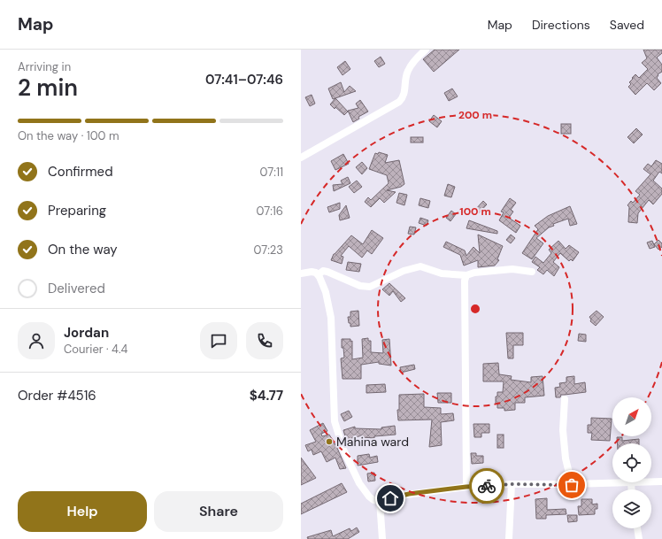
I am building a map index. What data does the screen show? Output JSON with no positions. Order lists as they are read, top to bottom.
{
  "places": ["Mahina ward"],
  "north": "top right",
  "page": {
    "header": "Map",
    "nav": ["Map", "Directions", "Saved"],
    "heading": ["2 min", "Arriving in", "07:41–07:46"],
    "panel": [
      "Jordan",
      "Courier · 4.4",
      "Order #4516",
      "$4.77"
    ],
    "bar": "On the way · 100 m",
    "list": [
      ["Confirmed", "07:11"],
      ["Preparing", "07:16"],
      ["On the way", "07:23"],
      "Delivered"
    ],
    "buttons": ["Help", "Share"]
  },
  "rings": ["200 m", "100 m"]
}
